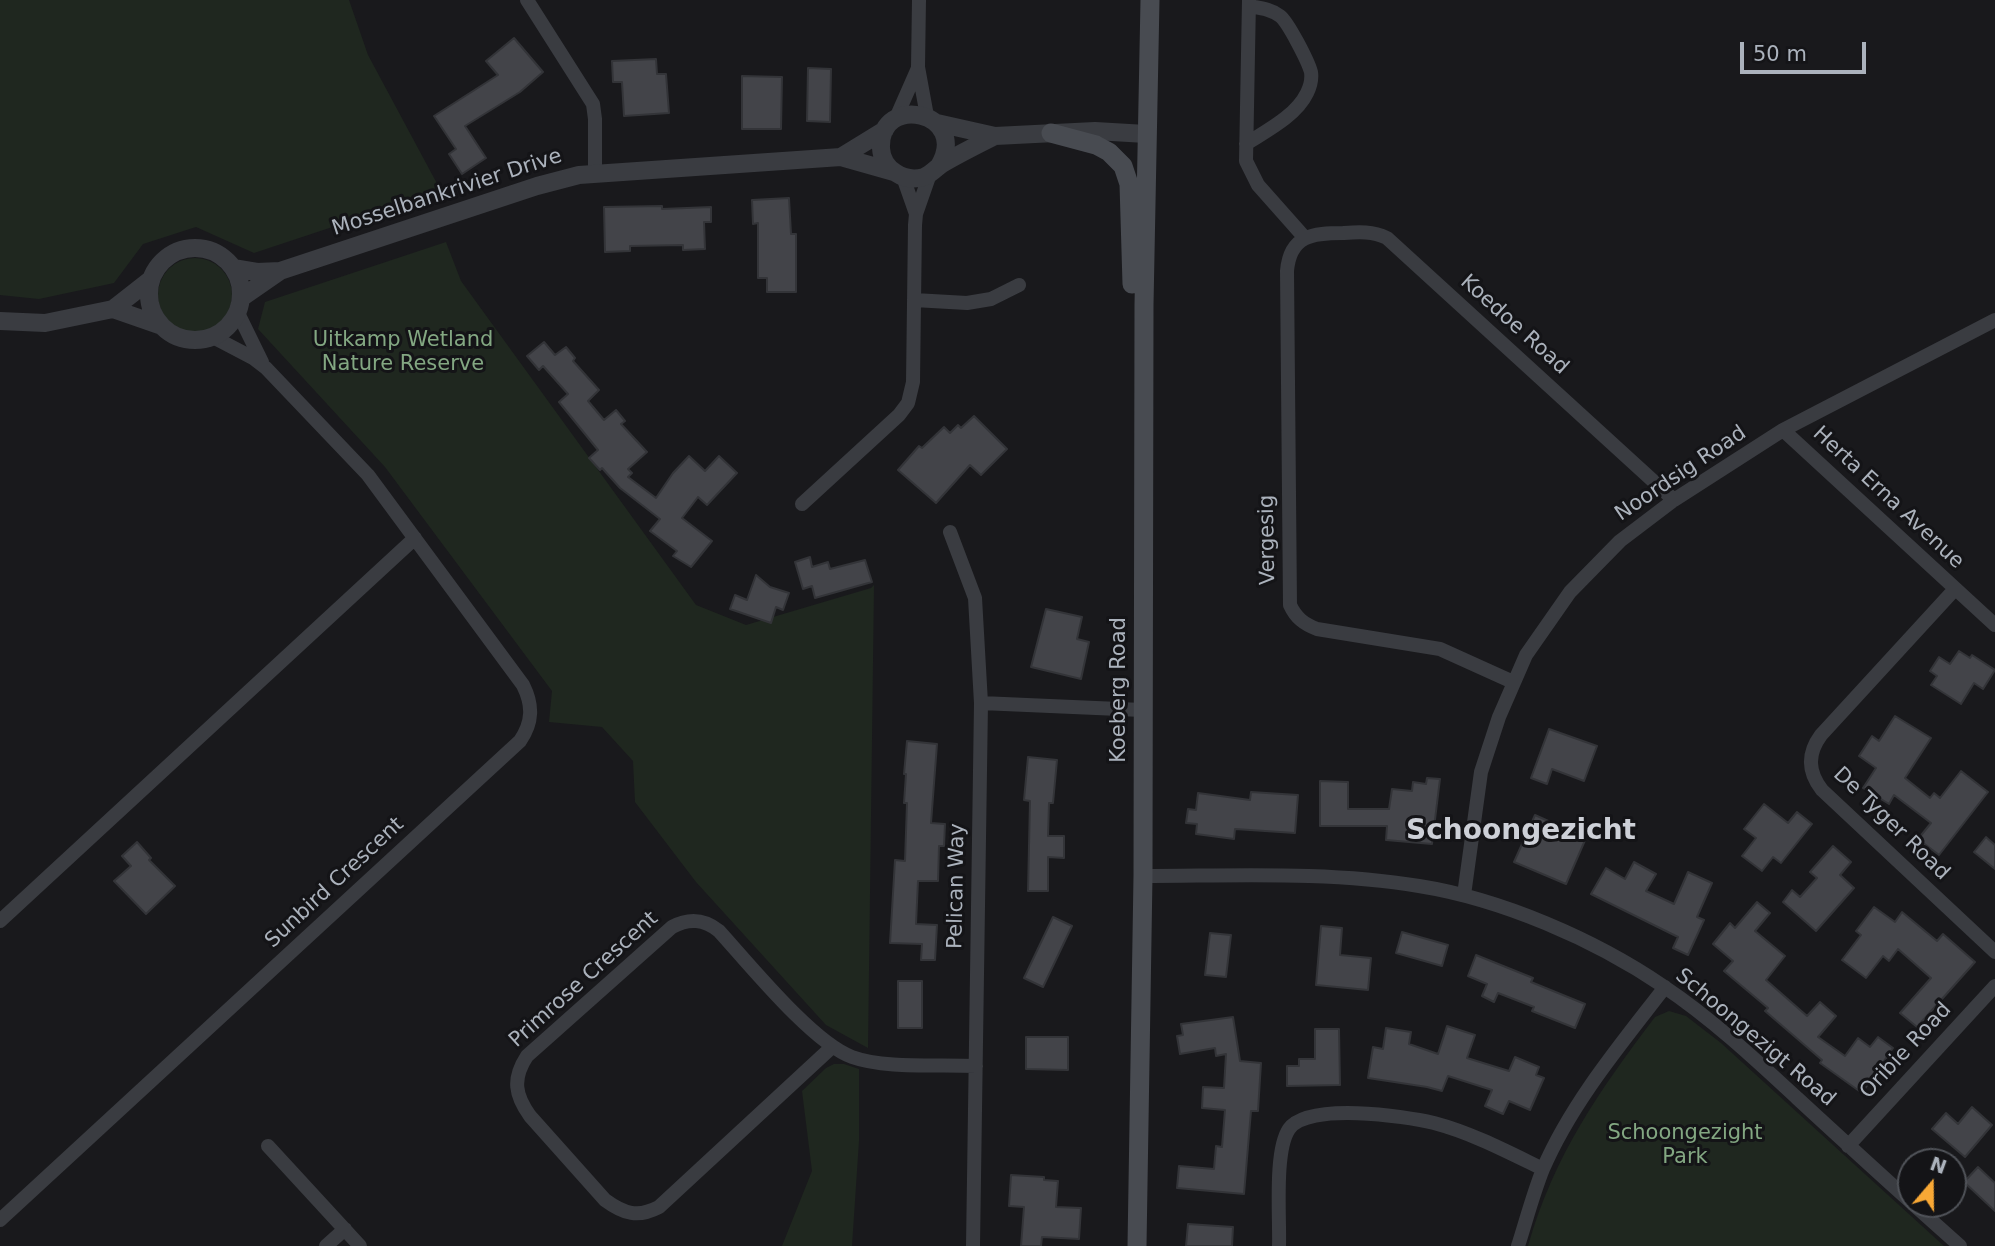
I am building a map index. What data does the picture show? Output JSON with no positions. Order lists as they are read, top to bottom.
{
  "streets": {
    "main road": ["Koeberg Road"],
    "street": [
      "Mosselbankrivier Drive",
      "Koedoe Road",
      "Noordsig Road",
      "Herta Erna Avenue",
      "Vergesig",
      "De Tyger Road",
      "Sunbird Crescent",
      "Pelican Way",
      "Primrose Crescent",
      "Schoongezigt Road",
      "Oribie Road"
    ]
  },
  "crossings": [
    ["Mosselbankrivier Drive", "Koeberg Road"],
    ["Mosselbankrivier Drive", "Sunbird Crescent"],
    ["Koedoe Road", "Noordsig Road"],
    ["Koedoe Road", "Vergesig"],
    ["Noordsig Road", "Herta Erna Avenue"],
    ["Noordsig Road", "Vergesig"],
    ["Noordsig Road", "Schoongezigt Road"],
    ["Herta Erna Avenue", "De Tyger Road"],
    ["Koeberg Road", "Schoongezigt Road"],
    ["Pelican Way", "Primrose Crescent"],
    ["Schoongezigt Road", "Oribie Road"]
  ],
  "districts": ["Schoongezicht"],
  "parks": ["Uitkamp Wetland Nature Reserve", "Schoongezight Park"],
  "scale_bar": "50 m",
  "north": "top"
}
